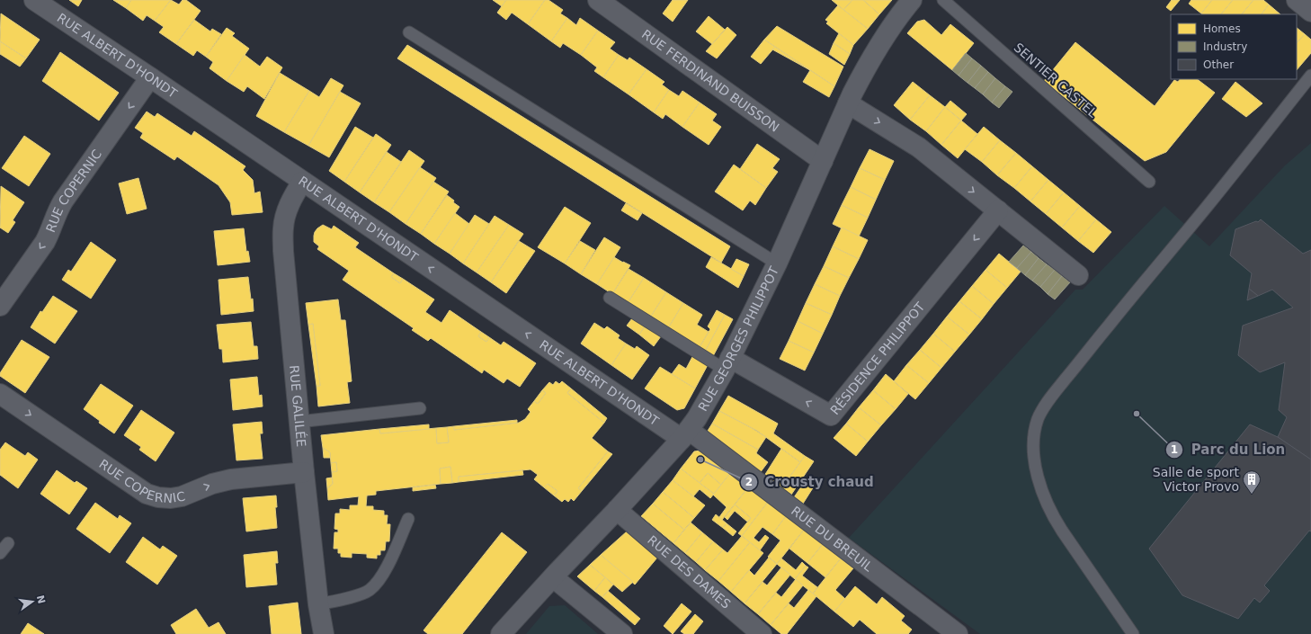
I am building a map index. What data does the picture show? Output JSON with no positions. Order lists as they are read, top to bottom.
{
  "streets": {
    "street": [
      "RUE ALBERT D'HONDT",
      "RUE FERDINAND BUISSON",
      "RUE COPERNIC",
      "RUE GEORGES PHILIPPOT",
      "RÉSIDENCE PHILIPPOT",
      "RUE GALILÉE",
      "RUE DU BREUIL",
      "RUE DES DAMES"
    ],
    "lane": ["SENTIER CASTEL"]
  },
  "crossings": [
    ["RUE ALBERT D'HONDT", "RUE COPERNIC"],
    ["RUE ALBERT D'HONDT", "RUE GEORGES PHILIPPOT"],
    ["RUE ALBERT D'HONDT", "RUE GALILÉE"],
    ["RUE ALBERT D'HONDT", "RUE DU BREUIL"],
    ["RUE FERDINAND BUISSON", "RUE GEORGES PHILIPPOT"],
    ["RUE COPERNIC", "RUE GALILÉE"],
    ["RUE GEORGES PHILIPPOT", "RÉSIDENCE PHILIPPOT"],
    ["RUE GEORGES PHILIPPOT", "RUE DU BREUIL"],
    ["RUE GEORGES PHILIPPOT", "RUE DES DAMES"]
  ],
  "one_way": ["RUE ALBERT D'HONDT", "RÉSIDENCE PHILIPPOT"],
  "places": {
    "other": ["Parc du Lion", "Crousty chaud"],
    "building": ["Salle de sport Victor Provo"]
  },
  "legend": ["Homes", "Industry", "Other"],
  "north": "right"
}
